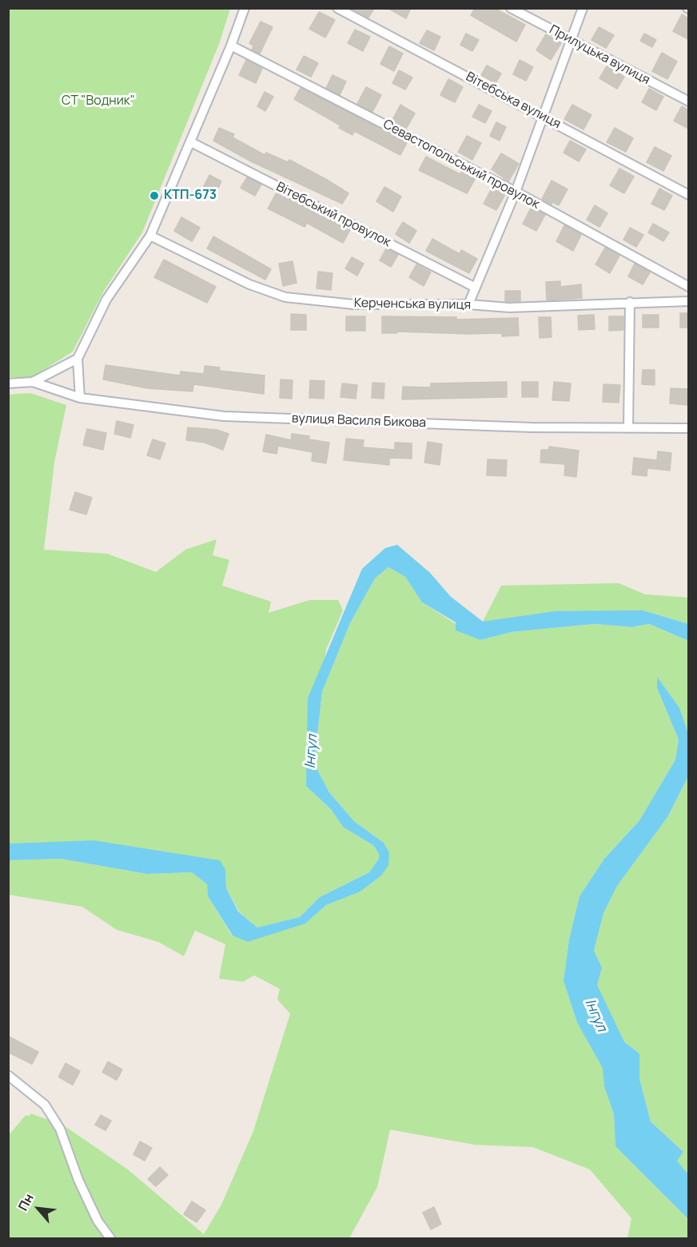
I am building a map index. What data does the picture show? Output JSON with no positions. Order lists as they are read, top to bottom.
{
  "streets": {
    "street": [
      "Прилуцька вулиця",
      "Вітебська вулиця",
      "Севастопольський провулок",
      "Вітебський провулок",
      "Керченська вулиця",
      "вулиця Василя Бикова"
    ]
  },
  "water": ["Інгул"],
  "parks": ["СТ \"Водник\""],
  "places": ["КТП-673"],
  "north": "top left"
}
